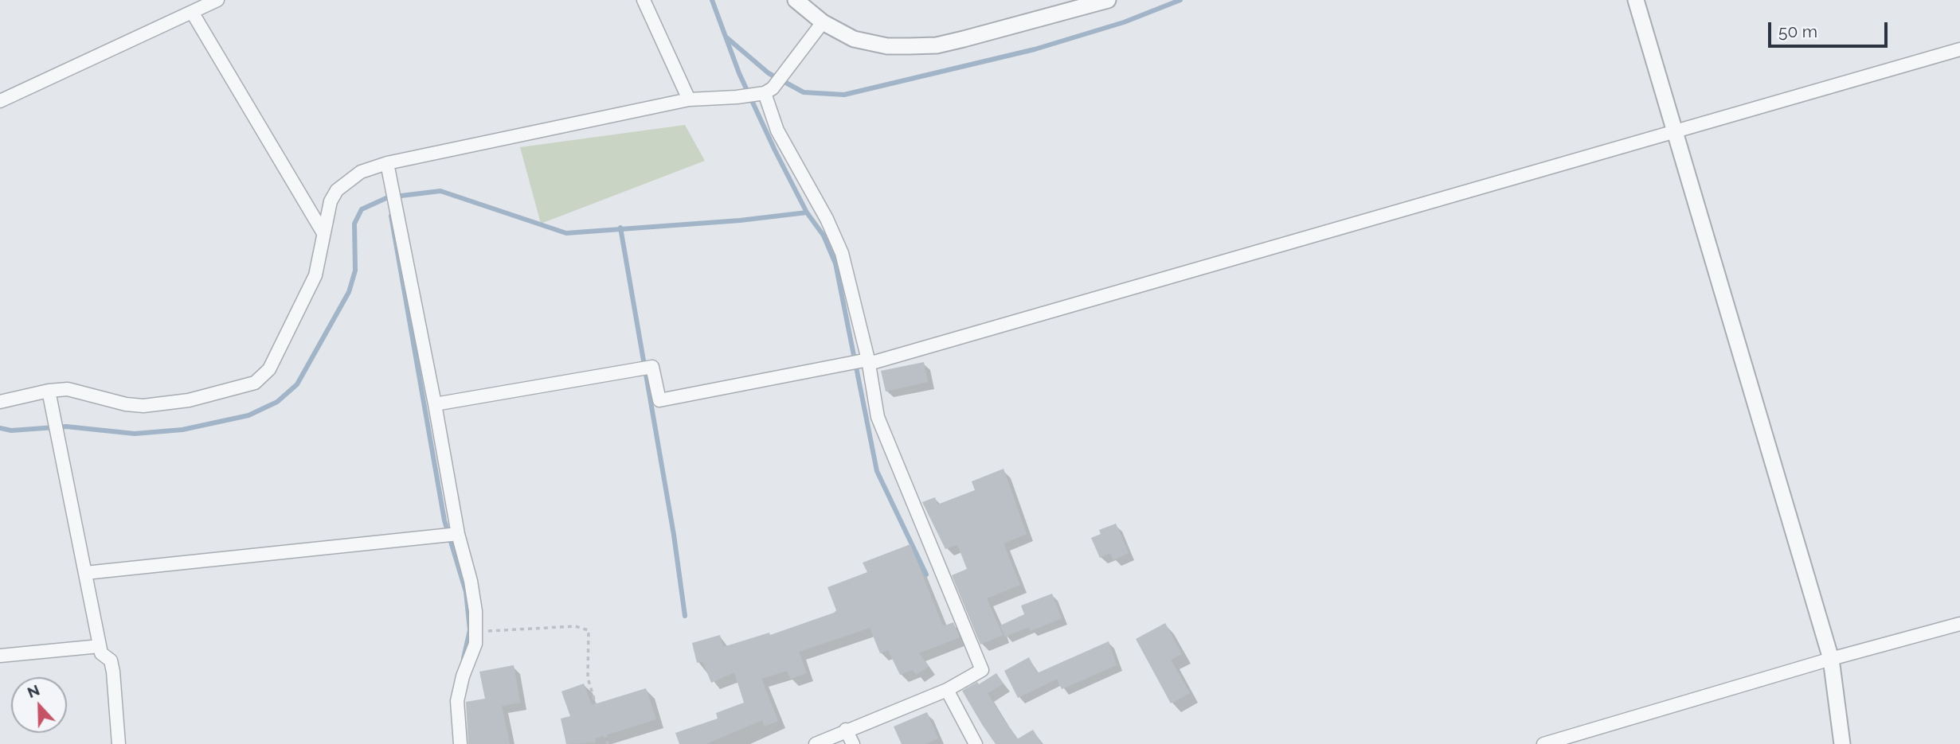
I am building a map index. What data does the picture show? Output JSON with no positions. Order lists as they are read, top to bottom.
{
  "scale_bar": "50 m",
  "north": "top"
}
